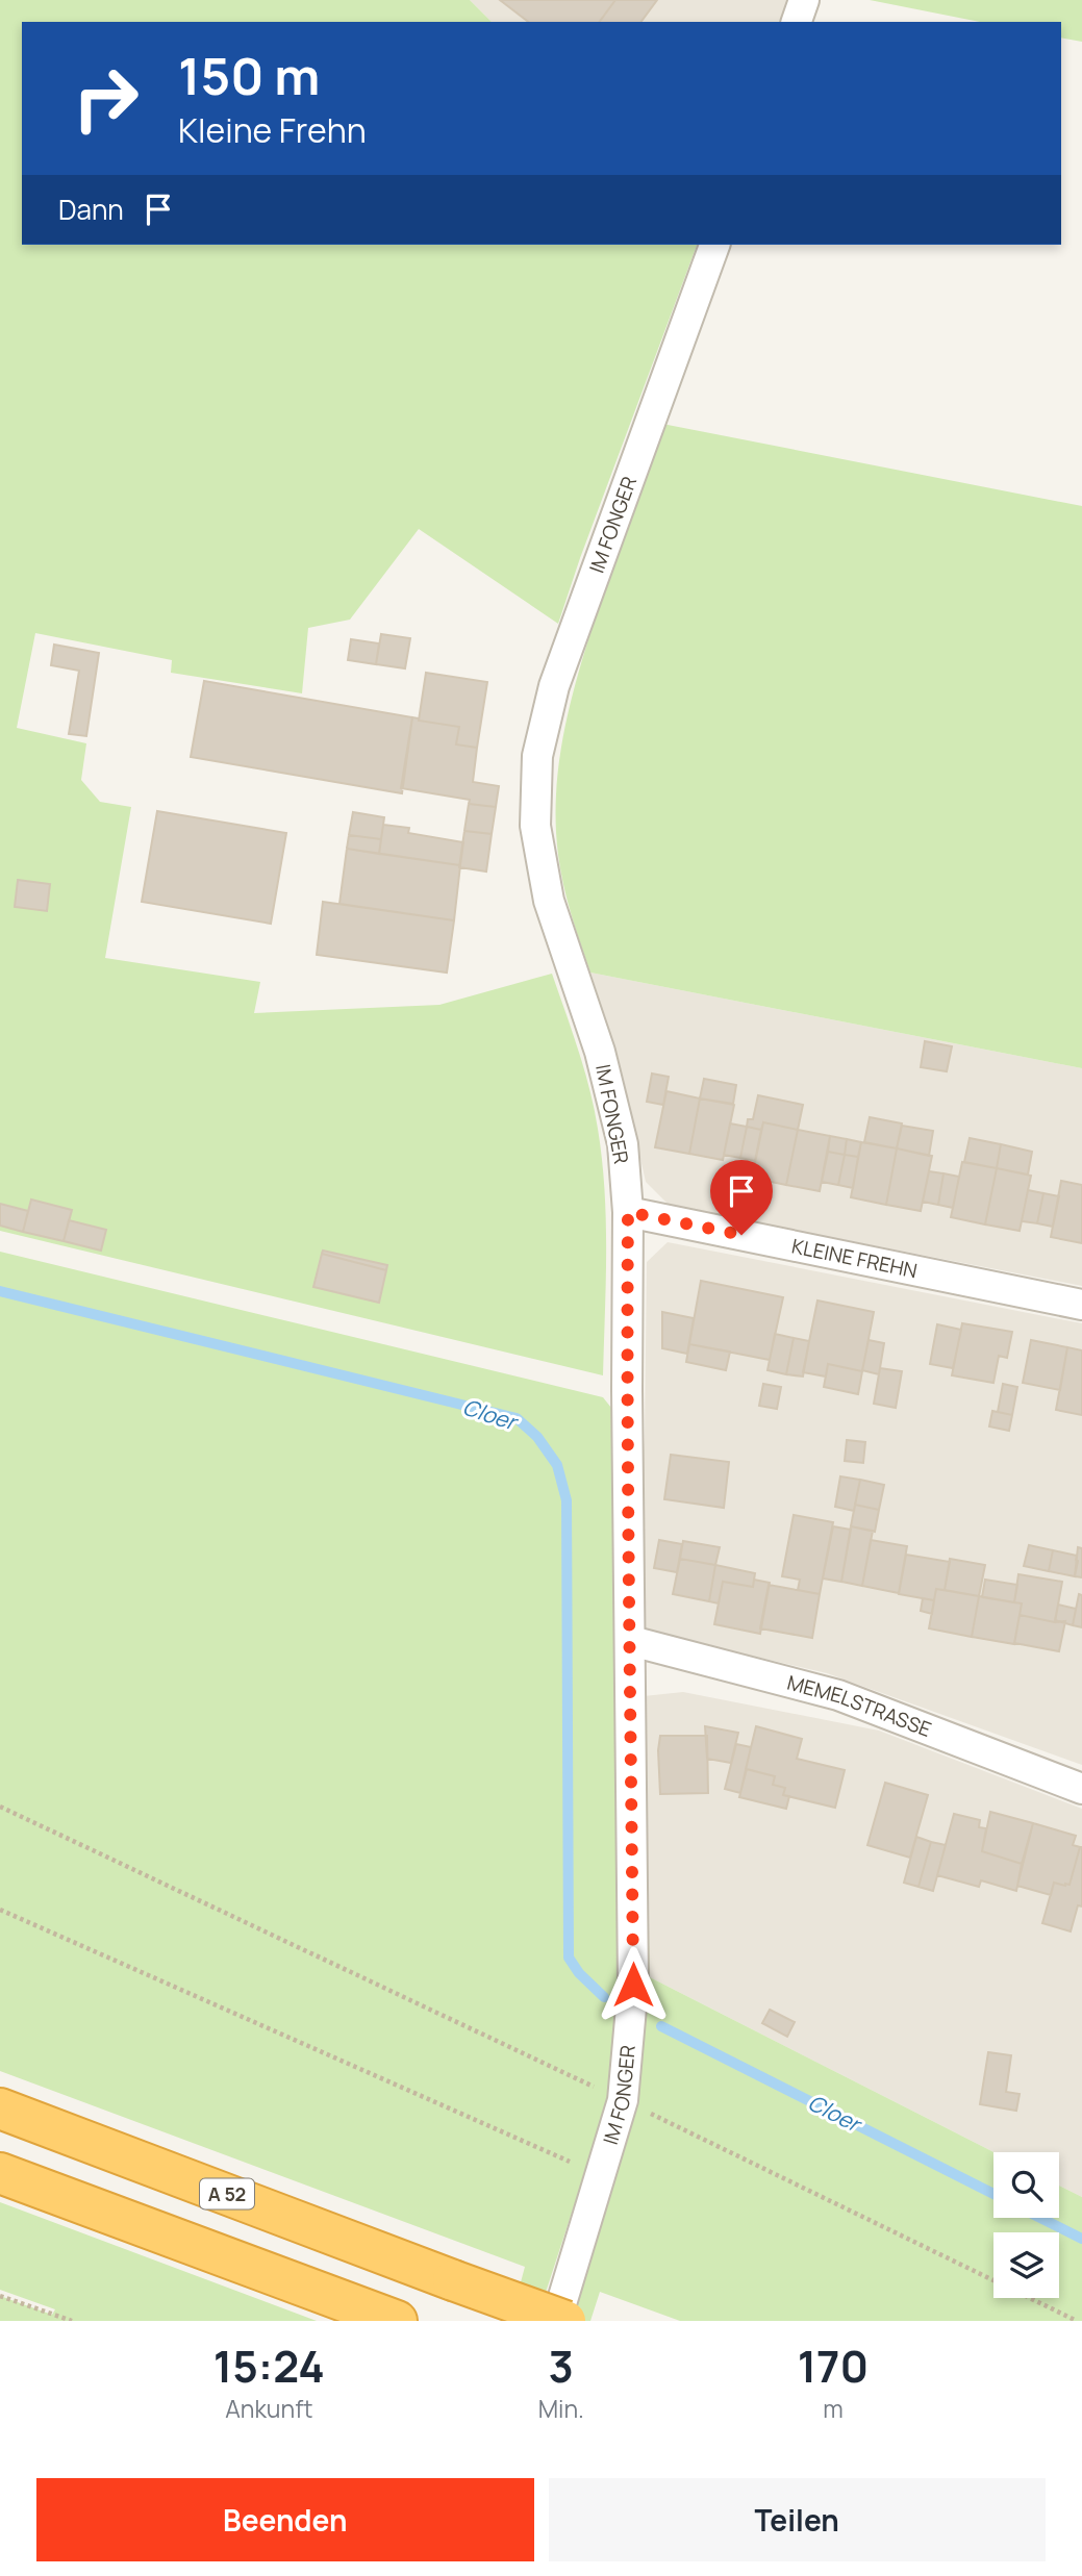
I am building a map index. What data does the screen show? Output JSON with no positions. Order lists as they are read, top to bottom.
{
  "streets": {
    "highway": ["A 52"],
    "street": ["IM FONGER", "KLEINE FREHN", "MEMELSTRASSE"]
  },
  "crossings": [
    ["IM FONGER", "KLEINE FREHN"],
    ["IM FONGER", "MEMELSTRASSE"]
  ],
  "water": ["Cloer"],
  "page": {
    "turn": ["150 m", "Kleine Frehn"],
    "then": "Dann",
    "eta": [
      "15:24",
      "Ankunft",
      "3",
      "Min.",
      "170",
      "m"
    ],
    "buttons": ["Beenden", "Teilen"]
  }
}
